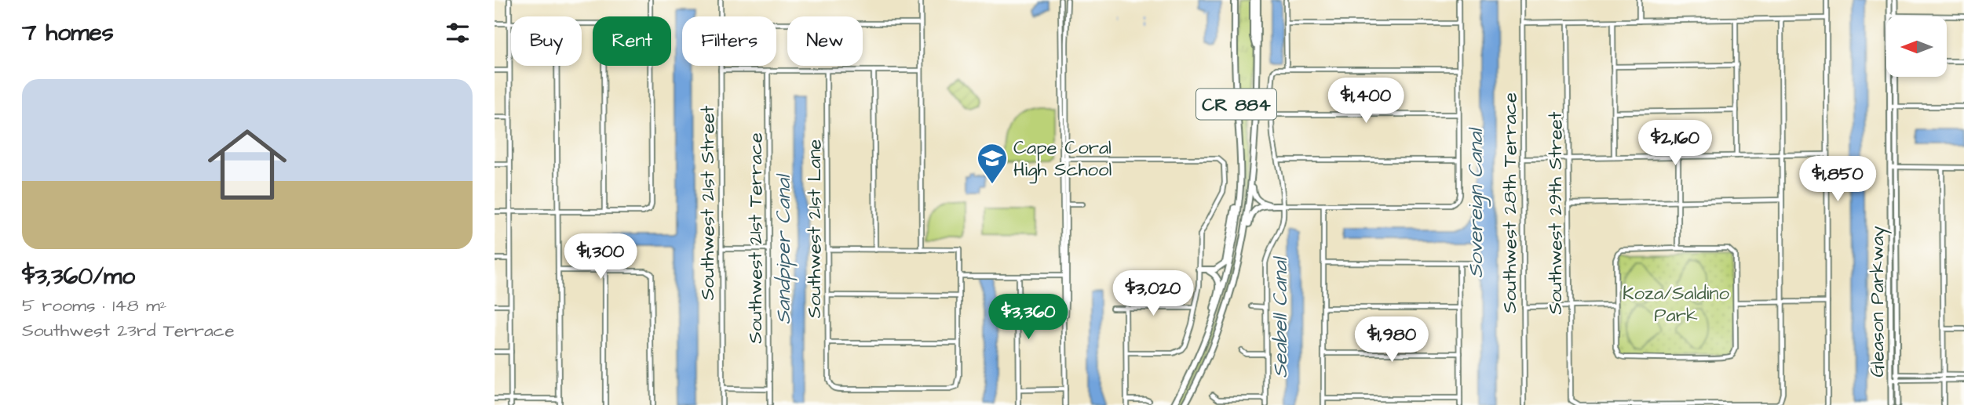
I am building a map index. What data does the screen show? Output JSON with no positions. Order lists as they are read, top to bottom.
{
  "streets": {
    "highway": ["CR 884"],
    "main road": ["Gleason Parkway"],
    "street": [
      "Southwest 21st Street",
      "Southwest 28th Terrace",
      "Southwest 29th Street",
      "Southwest 21st Lane",
      "Southwest 21st Terrace"
    ]
  },
  "water": ["Sovereign Canal", "Sandpiper Canal", "Seabell Canal"],
  "parks": ["Koza/Saldino Park"],
  "places": {
    "school or university": ["Cape Coral High School"]
  },
  "north": "left",
  "page": {
    "heading": "7 homes",
    "chip": [
      "Buy",
      "Rent",
      "Filters",
      "New"
    ],
    "list": [
      {
        "name": "$3,360/mo",
        "note": "5 rooms · 148 m² · Southwest 23rd Terrace"
      }
    ],
    "price": [
      "$1,400",
      "$2,160",
      "$1,850",
      "$1,300",
      "$3,020",
      "$3,360",
      "$1,980"
    ]
  }
}
